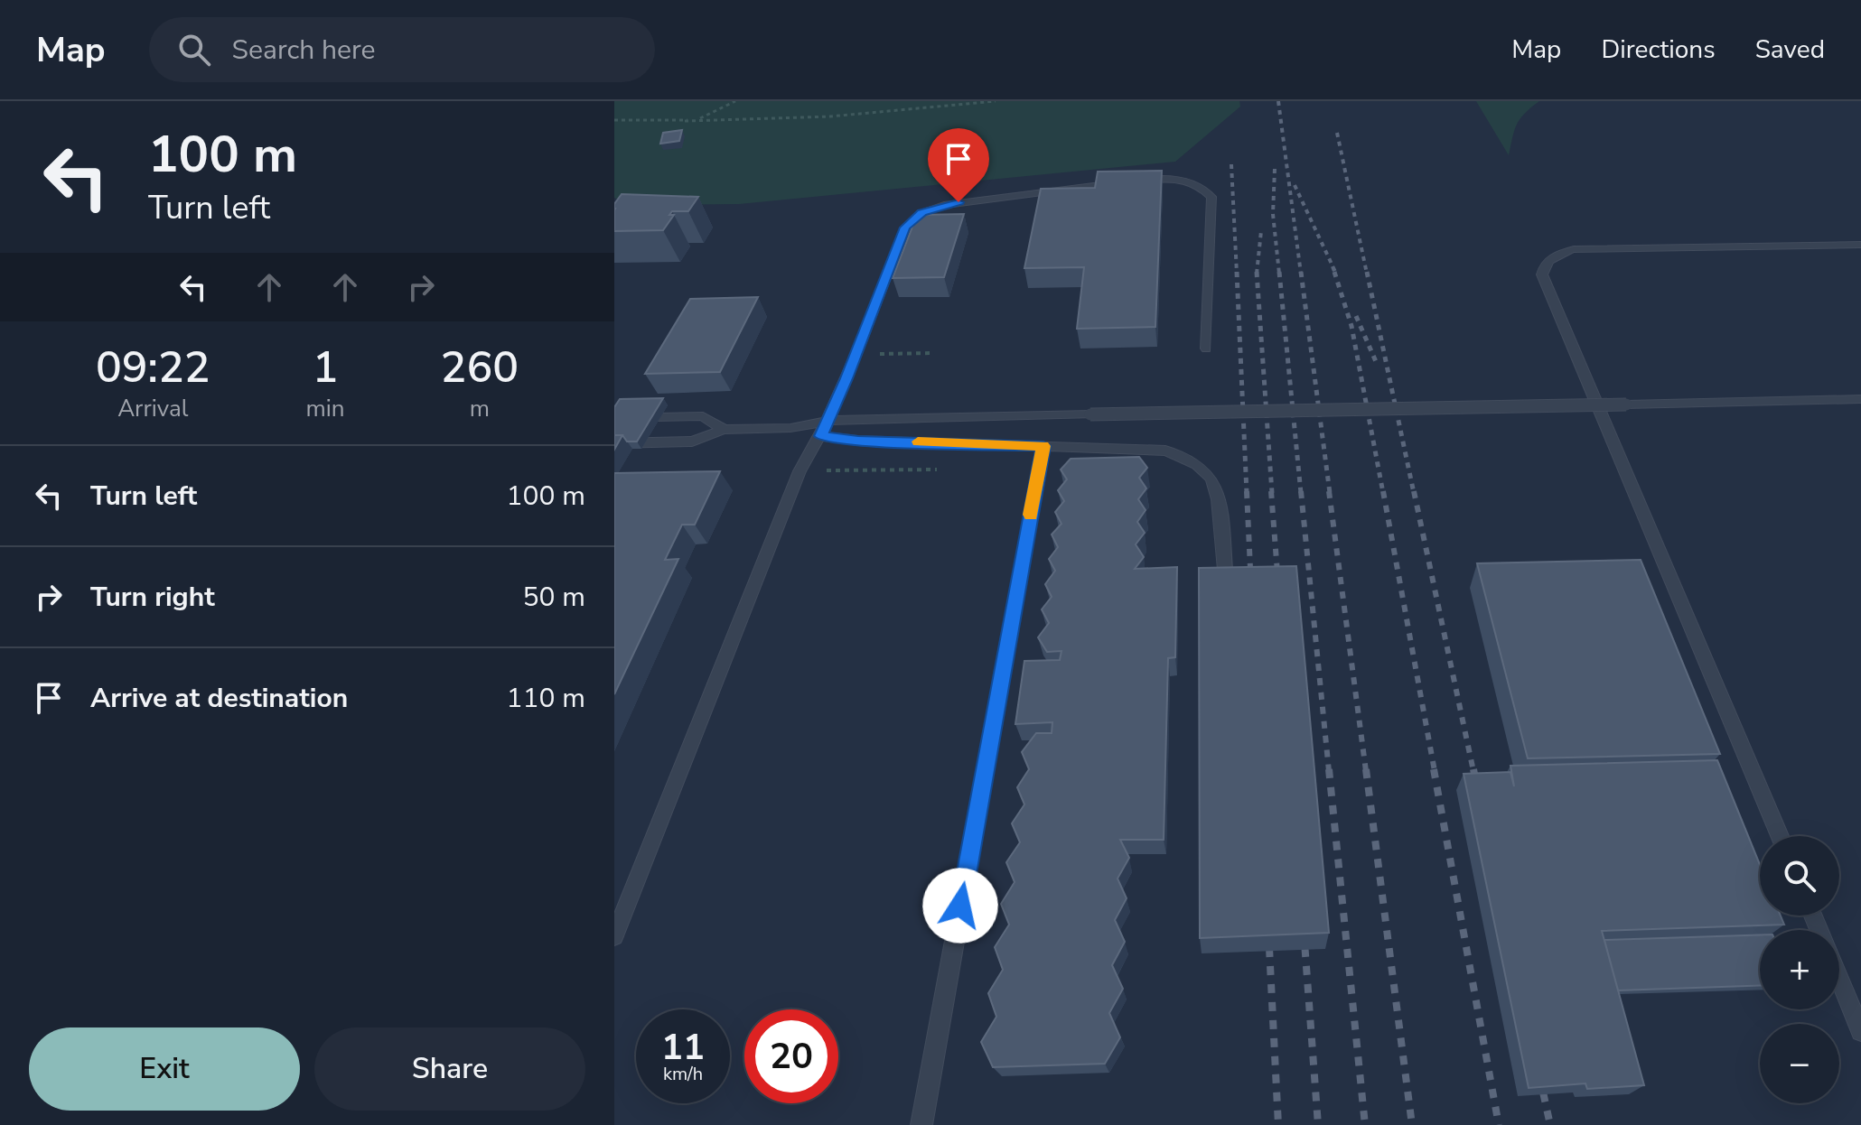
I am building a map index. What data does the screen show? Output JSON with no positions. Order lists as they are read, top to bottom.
{
  "page": {
    "header": "Map",
    "search": "Search here",
    "nav": ["Map", "Directions", "Saved"],
    "turn": ["100 m", "Turn left"],
    "eta": [
      "09:22",
      "Arrival",
      "1",
      "min",
      "260",
      "m"
    ],
    "list": [
      {
        "name": "Turn left",
        "value": "100 m"
      },
      {
        "name": "Turn right",
        "value": "50 m"
      },
      {
        "name": "Arrive at destination",
        "value": "110 m"
      }
    ],
    "map_buttons": ["+", "−"],
    "speed": "11 km/h",
    "limit": "20",
    "buttons": ["Exit", "Share"]
  }
}
